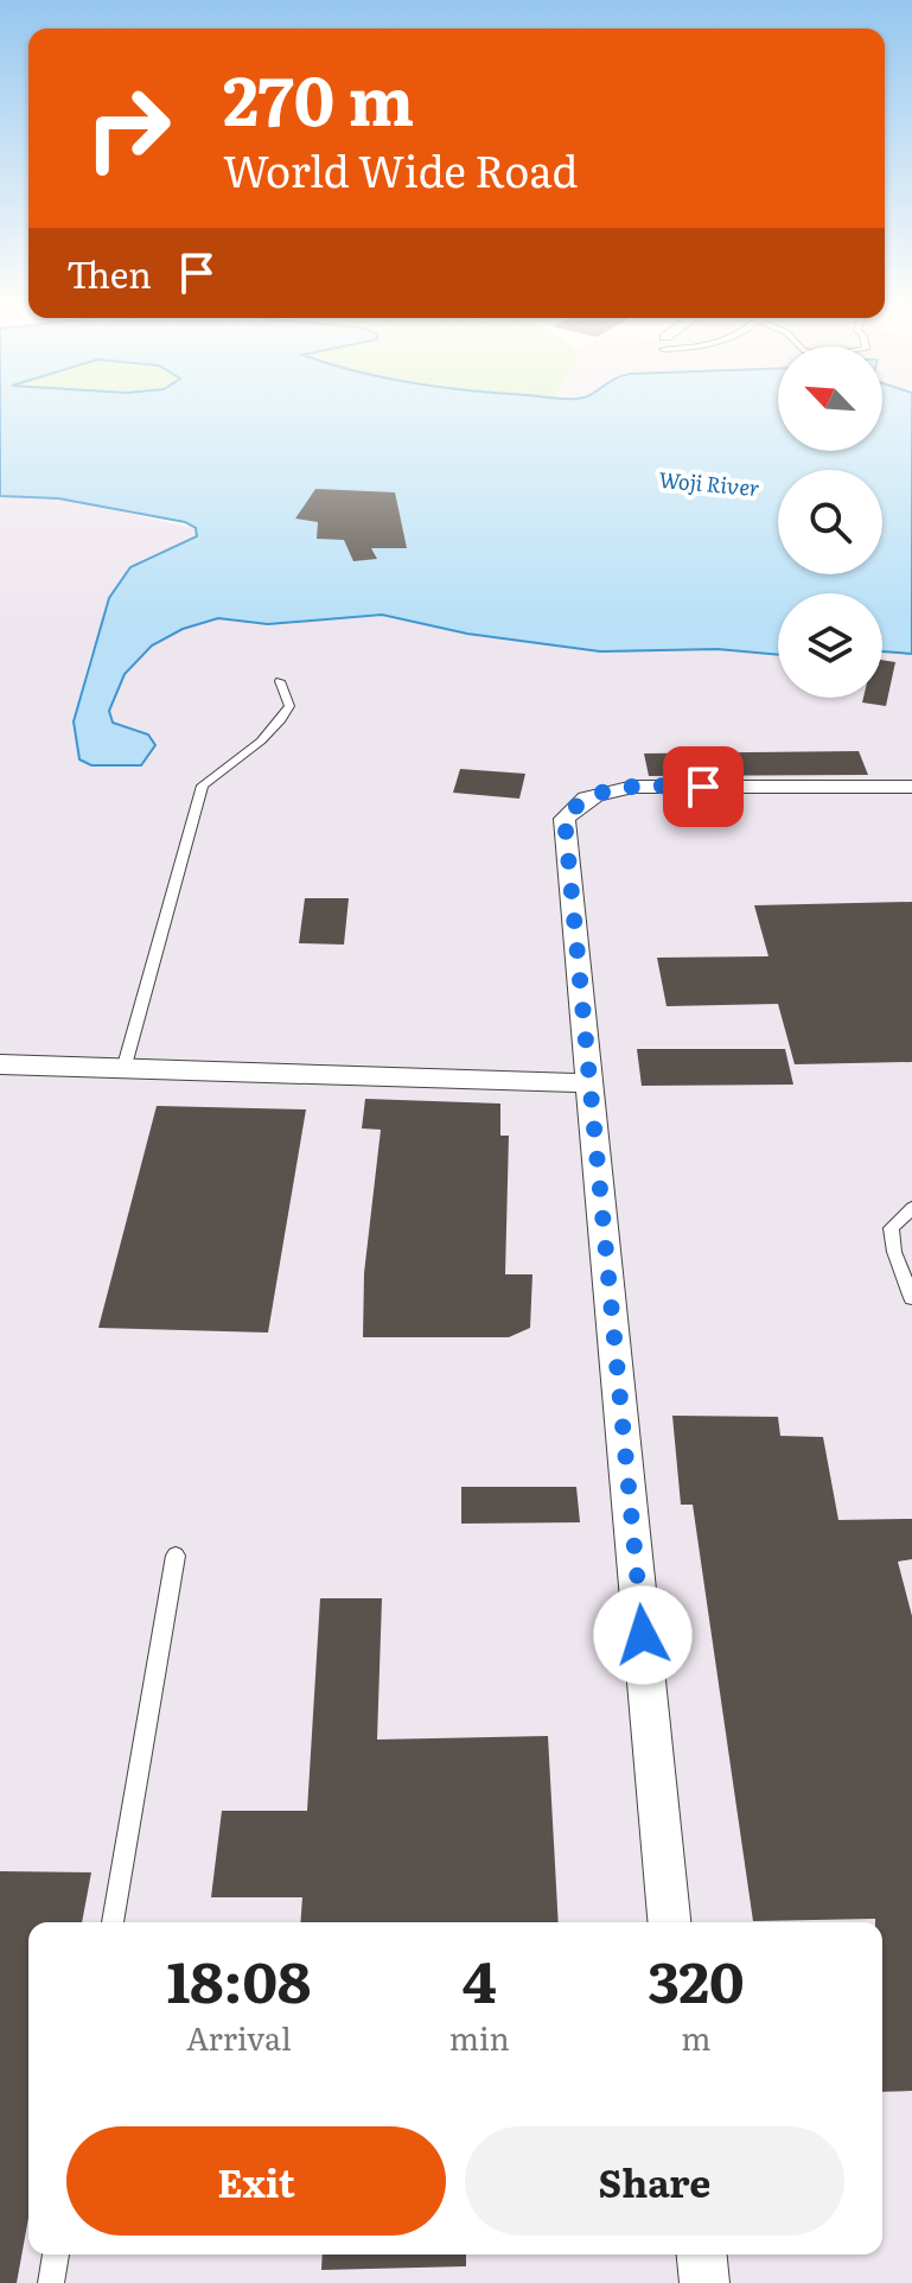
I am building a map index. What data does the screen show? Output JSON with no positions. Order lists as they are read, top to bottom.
{
  "water": ["Woji River"],
  "north": "top left",
  "page": {
    "turn": ["270 m", "World Wide Road"],
    "then": "Then",
    "eta": [
      "18:08",
      "Arrival",
      "4",
      "min",
      "320",
      "m"
    ],
    "buttons": ["Exit", "Share"]
  }
}
